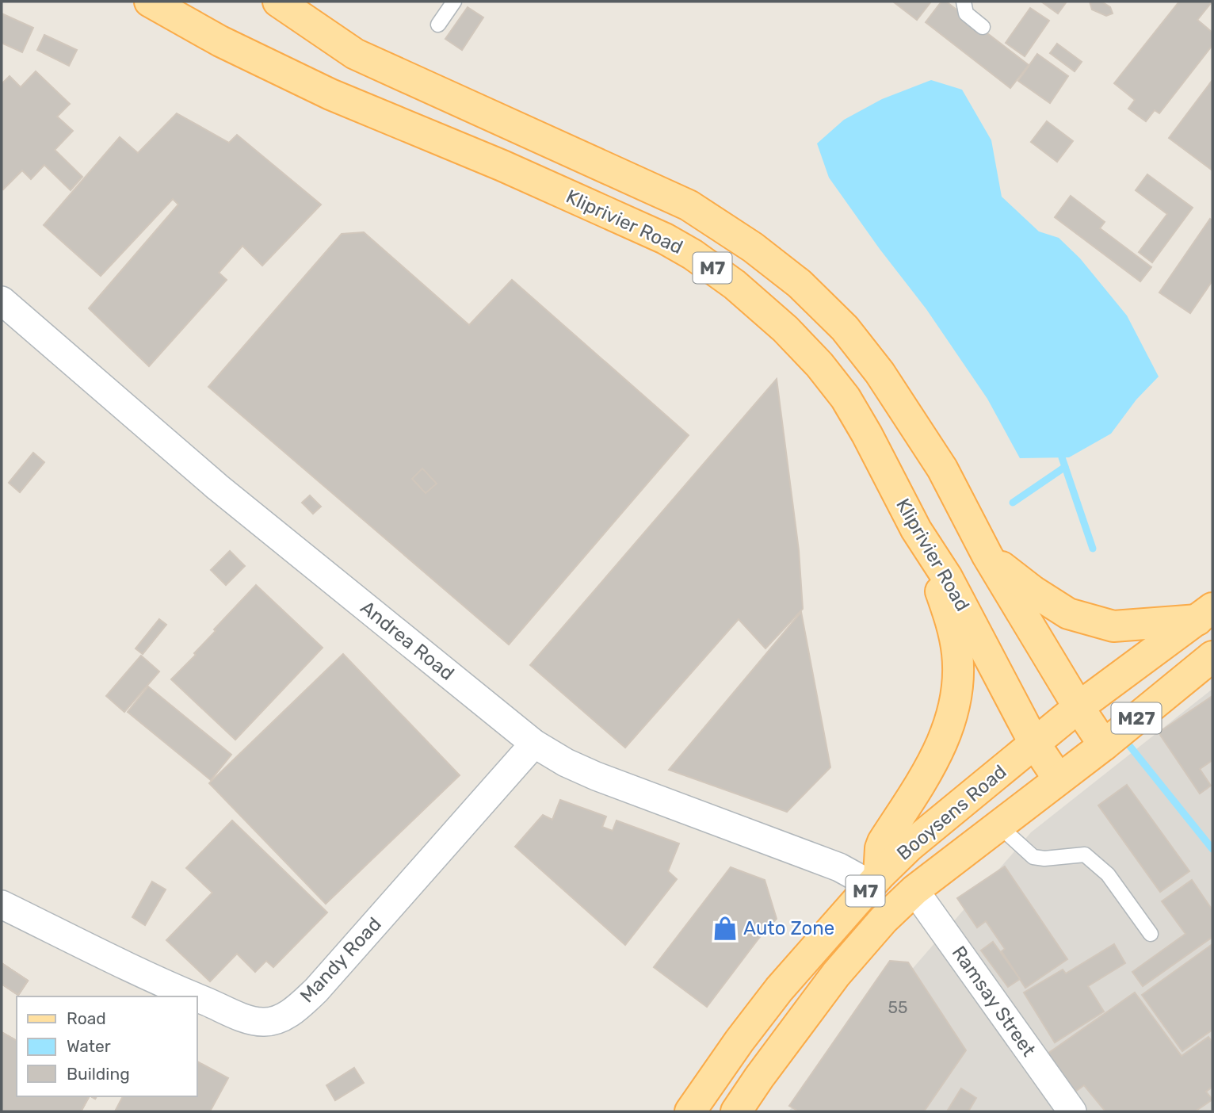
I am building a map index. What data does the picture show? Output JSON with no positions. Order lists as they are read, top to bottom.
{
  "streets": {
    "main road": [
      "Kliprivier Road",
      "M7",
      "M27",
      "Booysens Road"
    ],
    "street": ["Andrea Road", "Mandy Road", "Ramsay Street"]
  },
  "crossings": [
    ["Kliprivier Road", "Booysens Road"],
    ["Andrea Road", "Booysens Road"],
    ["Andrea Road", "Mandy Road"],
    ["Booysens Road", "Ramsay Street"]
  ],
  "places": {
    "shop": ["Auto Zone"]
  },
  "house_numbers": ["55"],
  "legend": ["Road", "Water", "Building"]
}
